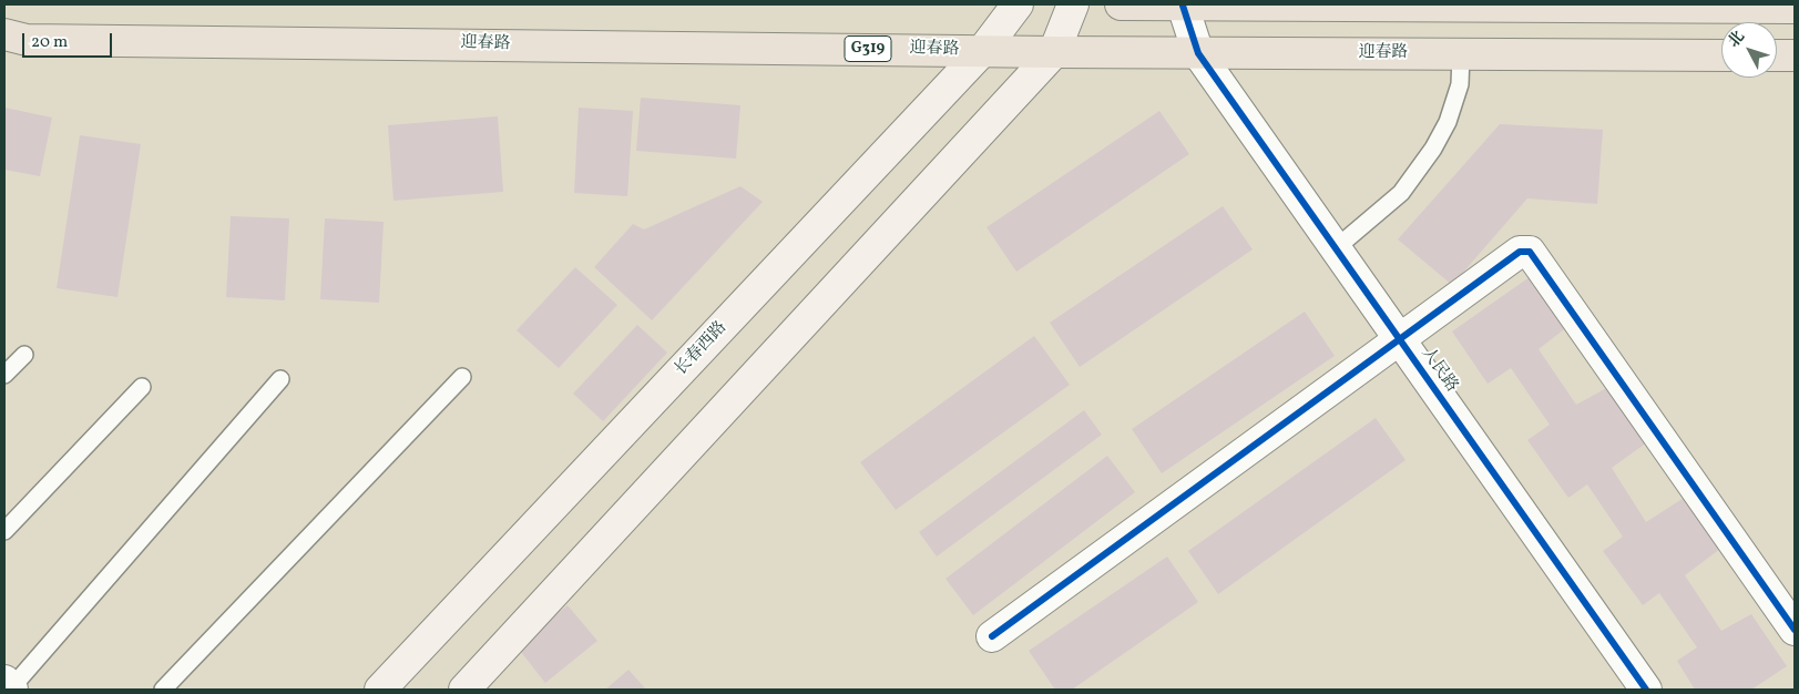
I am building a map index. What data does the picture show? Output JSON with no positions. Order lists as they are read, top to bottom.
{
  "streets": {
    "highway": ["迎春路", "G319"],
    "main road": ["长春西路"],
    "street": ["人民路"]
  },
  "crossings": [
    ["迎春路", "长春西路"],
    ["迎春路", "人民路"]
  ],
  "scale_bar": "20 m",
  "north": "top left"
}
